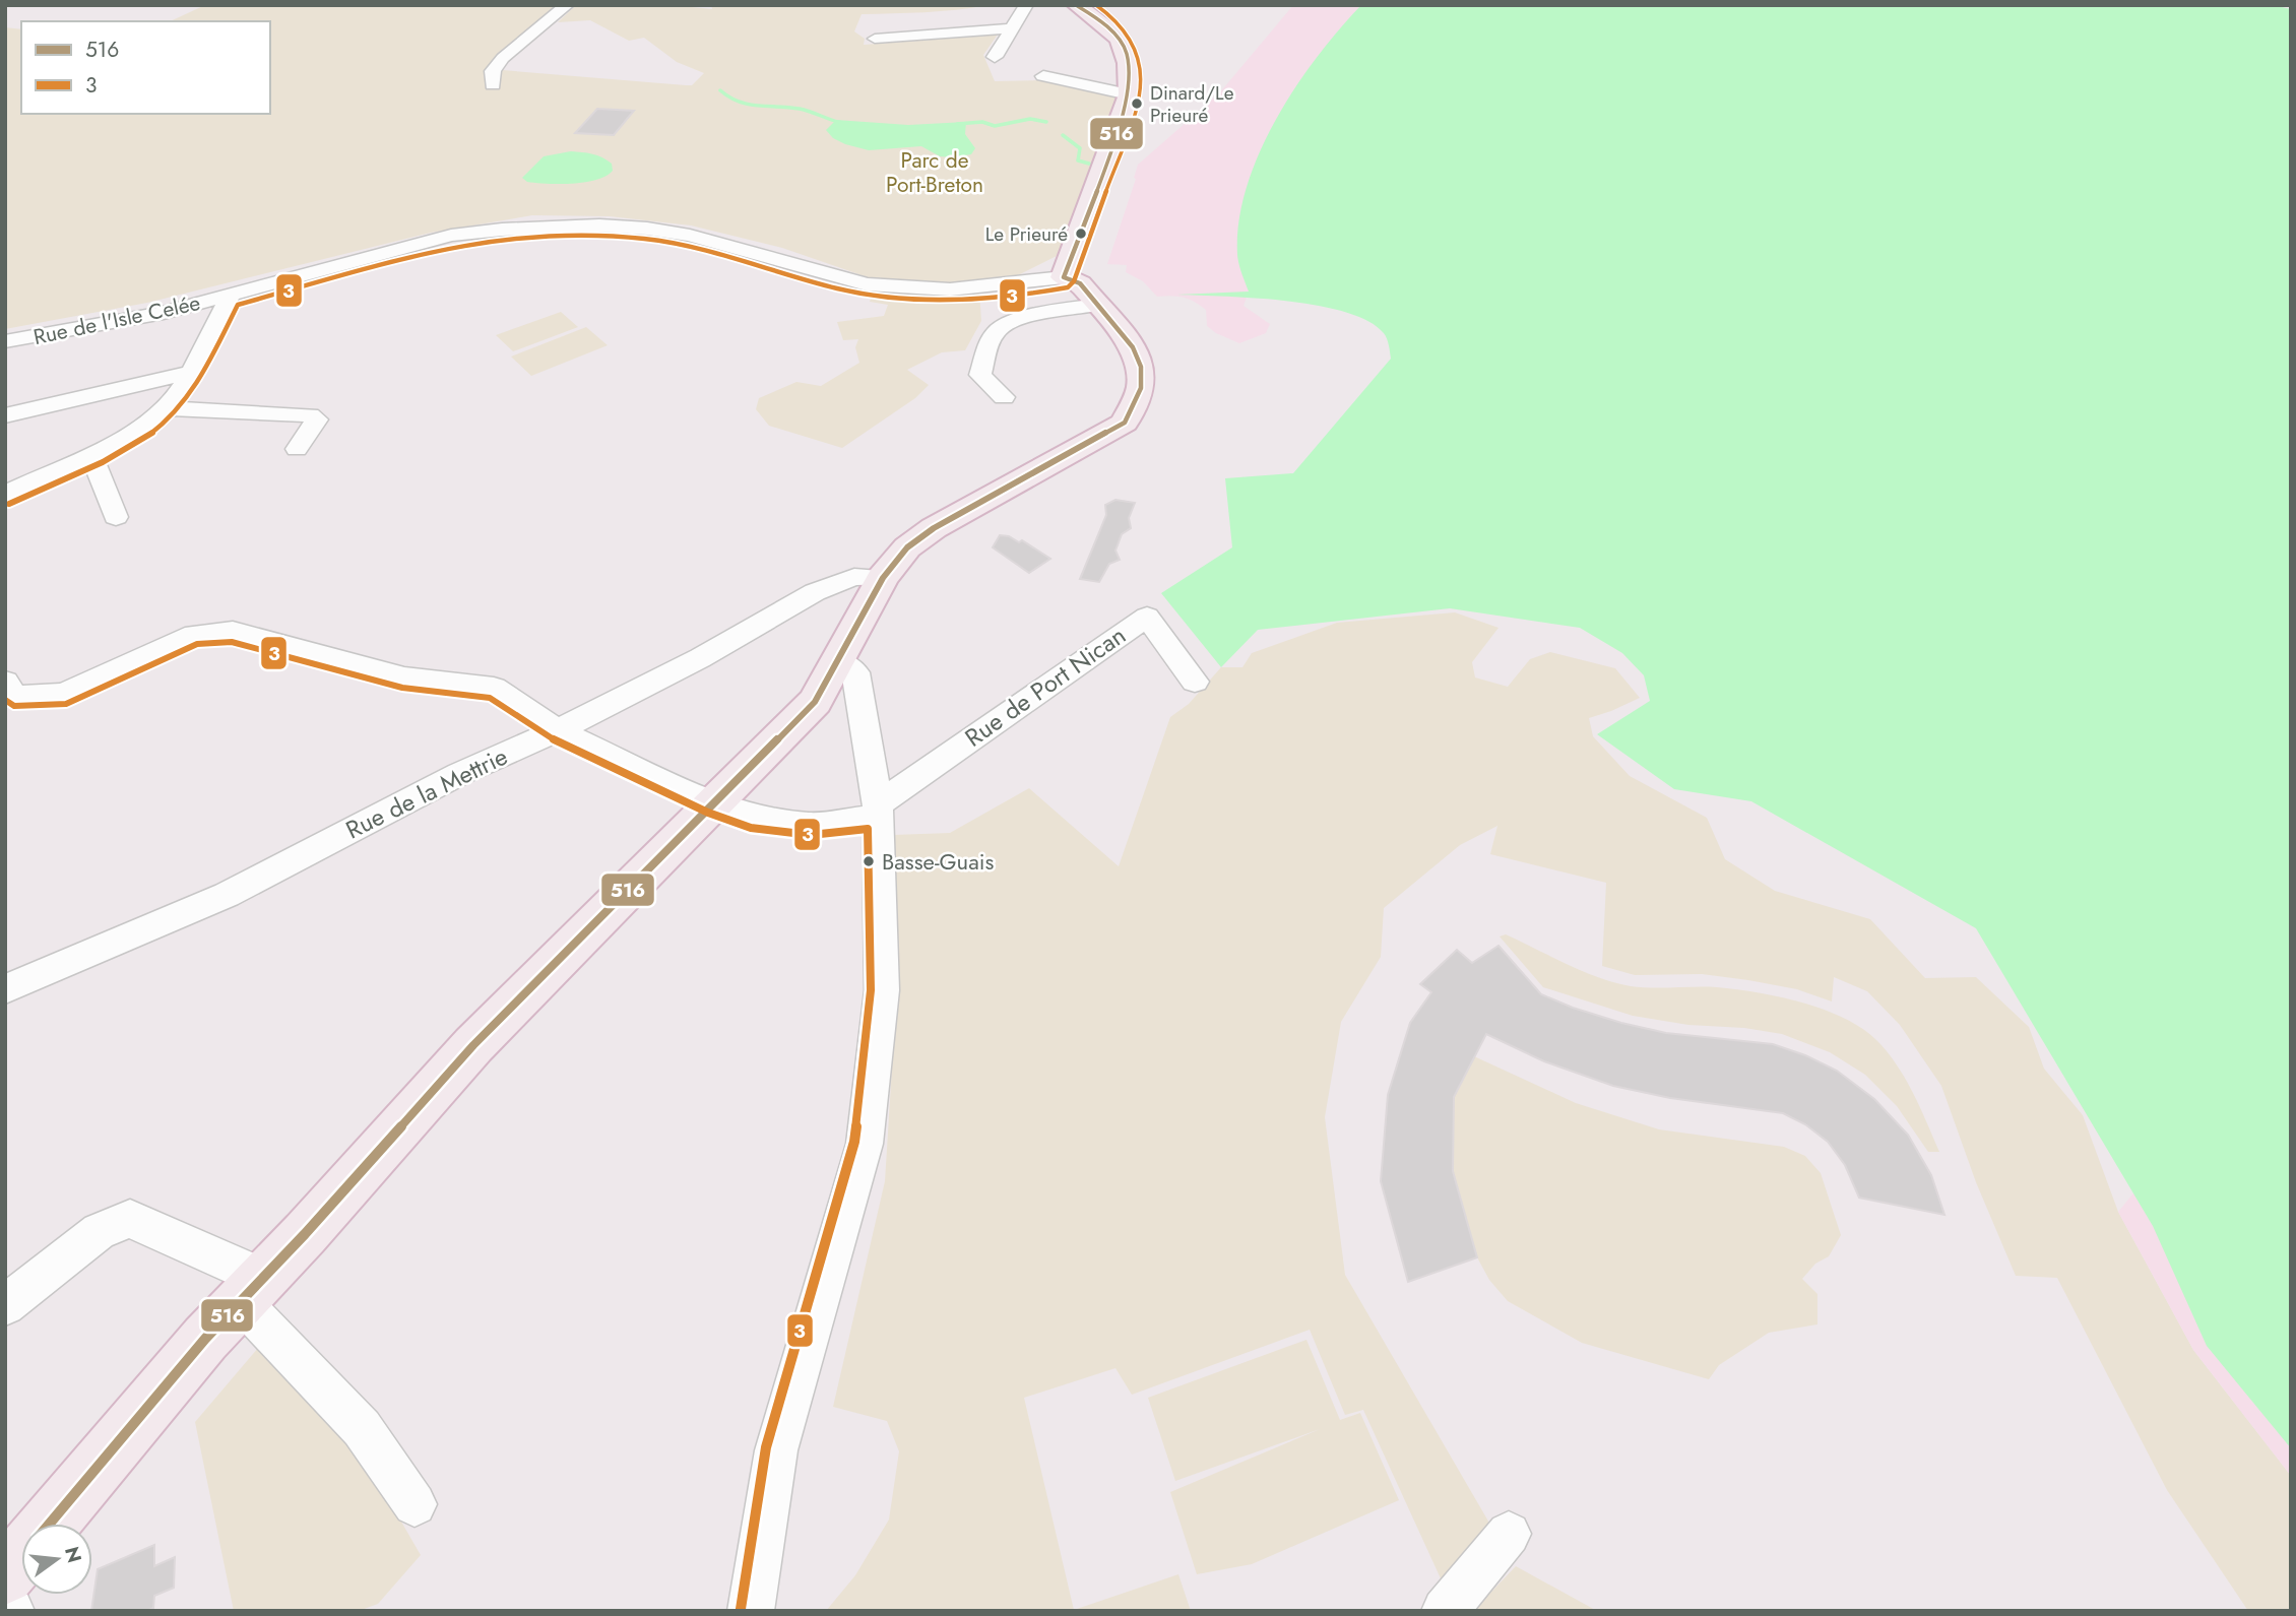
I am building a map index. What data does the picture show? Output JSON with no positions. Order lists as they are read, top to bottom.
{
  "streets": {
    "street": ["Rue de l'Isle Celée", "Rue de Port Nican", "Rue de la Mettrie"]
  },
  "crossings": [
    ["Rue de Port Nican", "Rue de la Mettrie"]
  ],
  "parks": ["Parc de Port-Breton"],
  "places": ["Dinard/Le Prieuré", "Le Prieuré", "Basse-Guais"],
  "lines": ["transit line 516", "transit line 3"],
  "legend": ["516", "3"],
  "north": "right"
}
